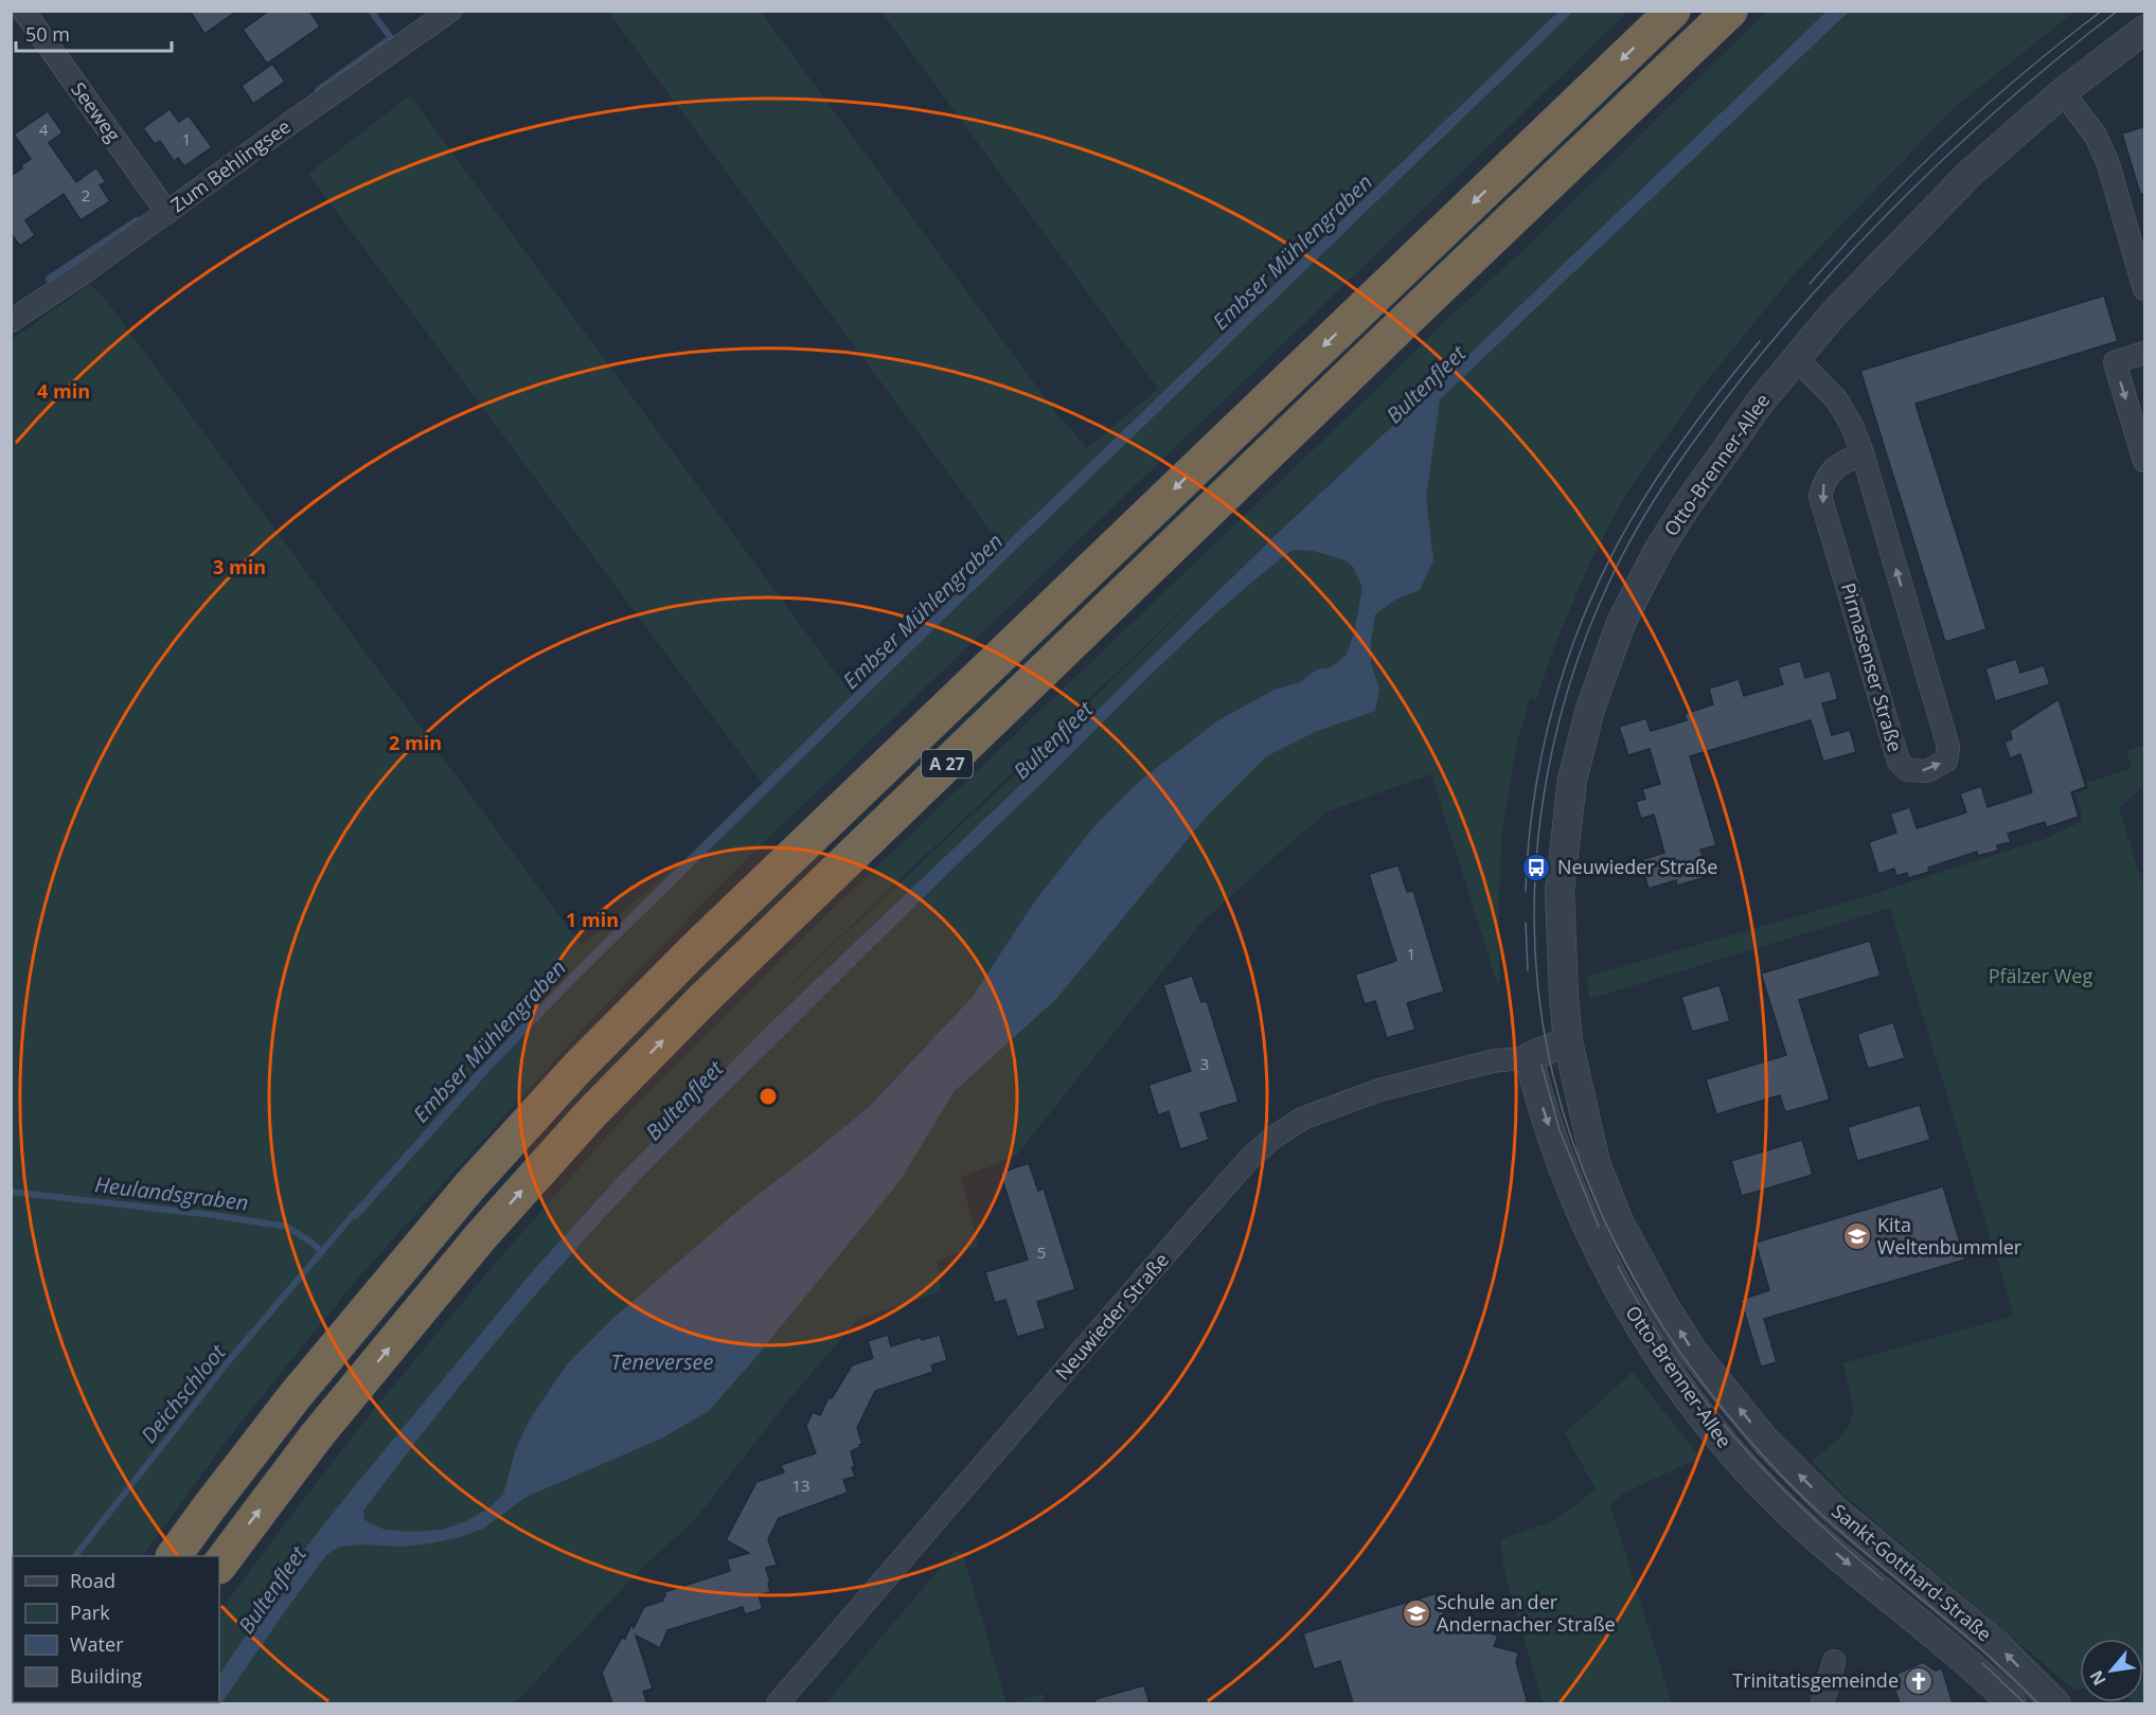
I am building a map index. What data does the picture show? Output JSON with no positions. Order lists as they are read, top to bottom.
{
  "streets": {
    "highway": ["A 27"],
    "street": [
      "Seeweg",
      "Zum Behlingsee",
      "Otto-Brenner-Allee",
      "Pirmasenser Straße",
      "Neuwieder Straße",
      "Sankt-Gotthard-Straße"
    ]
  },
  "crossings": [
    ["Seeweg", "Zum Behlingsee"],
    ["Otto-Brenner-Allee", "Pirmasenser Straße"],
    ["Otto-Brenner-Allee", "Neuwieder Straße"],
    ["Otto-Brenner-Allee", "Sankt-Gotthard-Straße"]
  ],
  "water": [
    "Embser Mühlengraben",
    "Bultenfleet",
    "Heulandsgraben",
    "Teneversee",
    "Deichschloot"
  ],
  "parks": ["Pfälzer Weg"],
  "places": {
    "bus stop": ["Neuwieder Straße"],
    "school or university": ["Kita Weltenbummler", "Schule an der Andernacher Straße"],
    "church": ["Trinitatisgemeinde"]
  },
  "house_numbers": [
    "4",
    "1",
    "2",
    "1",
    "3",
    "5",
    "13"
  ],
  "legend": [
    "Road",
    "Park",
    "Water",
    "Building"
  ],
  "scale_bar": "50 m",
  "north": "bottom left",
  "rings": [
    "4 min",
    "3 min",
    "2 min",
    "1 min"
  ]
}
